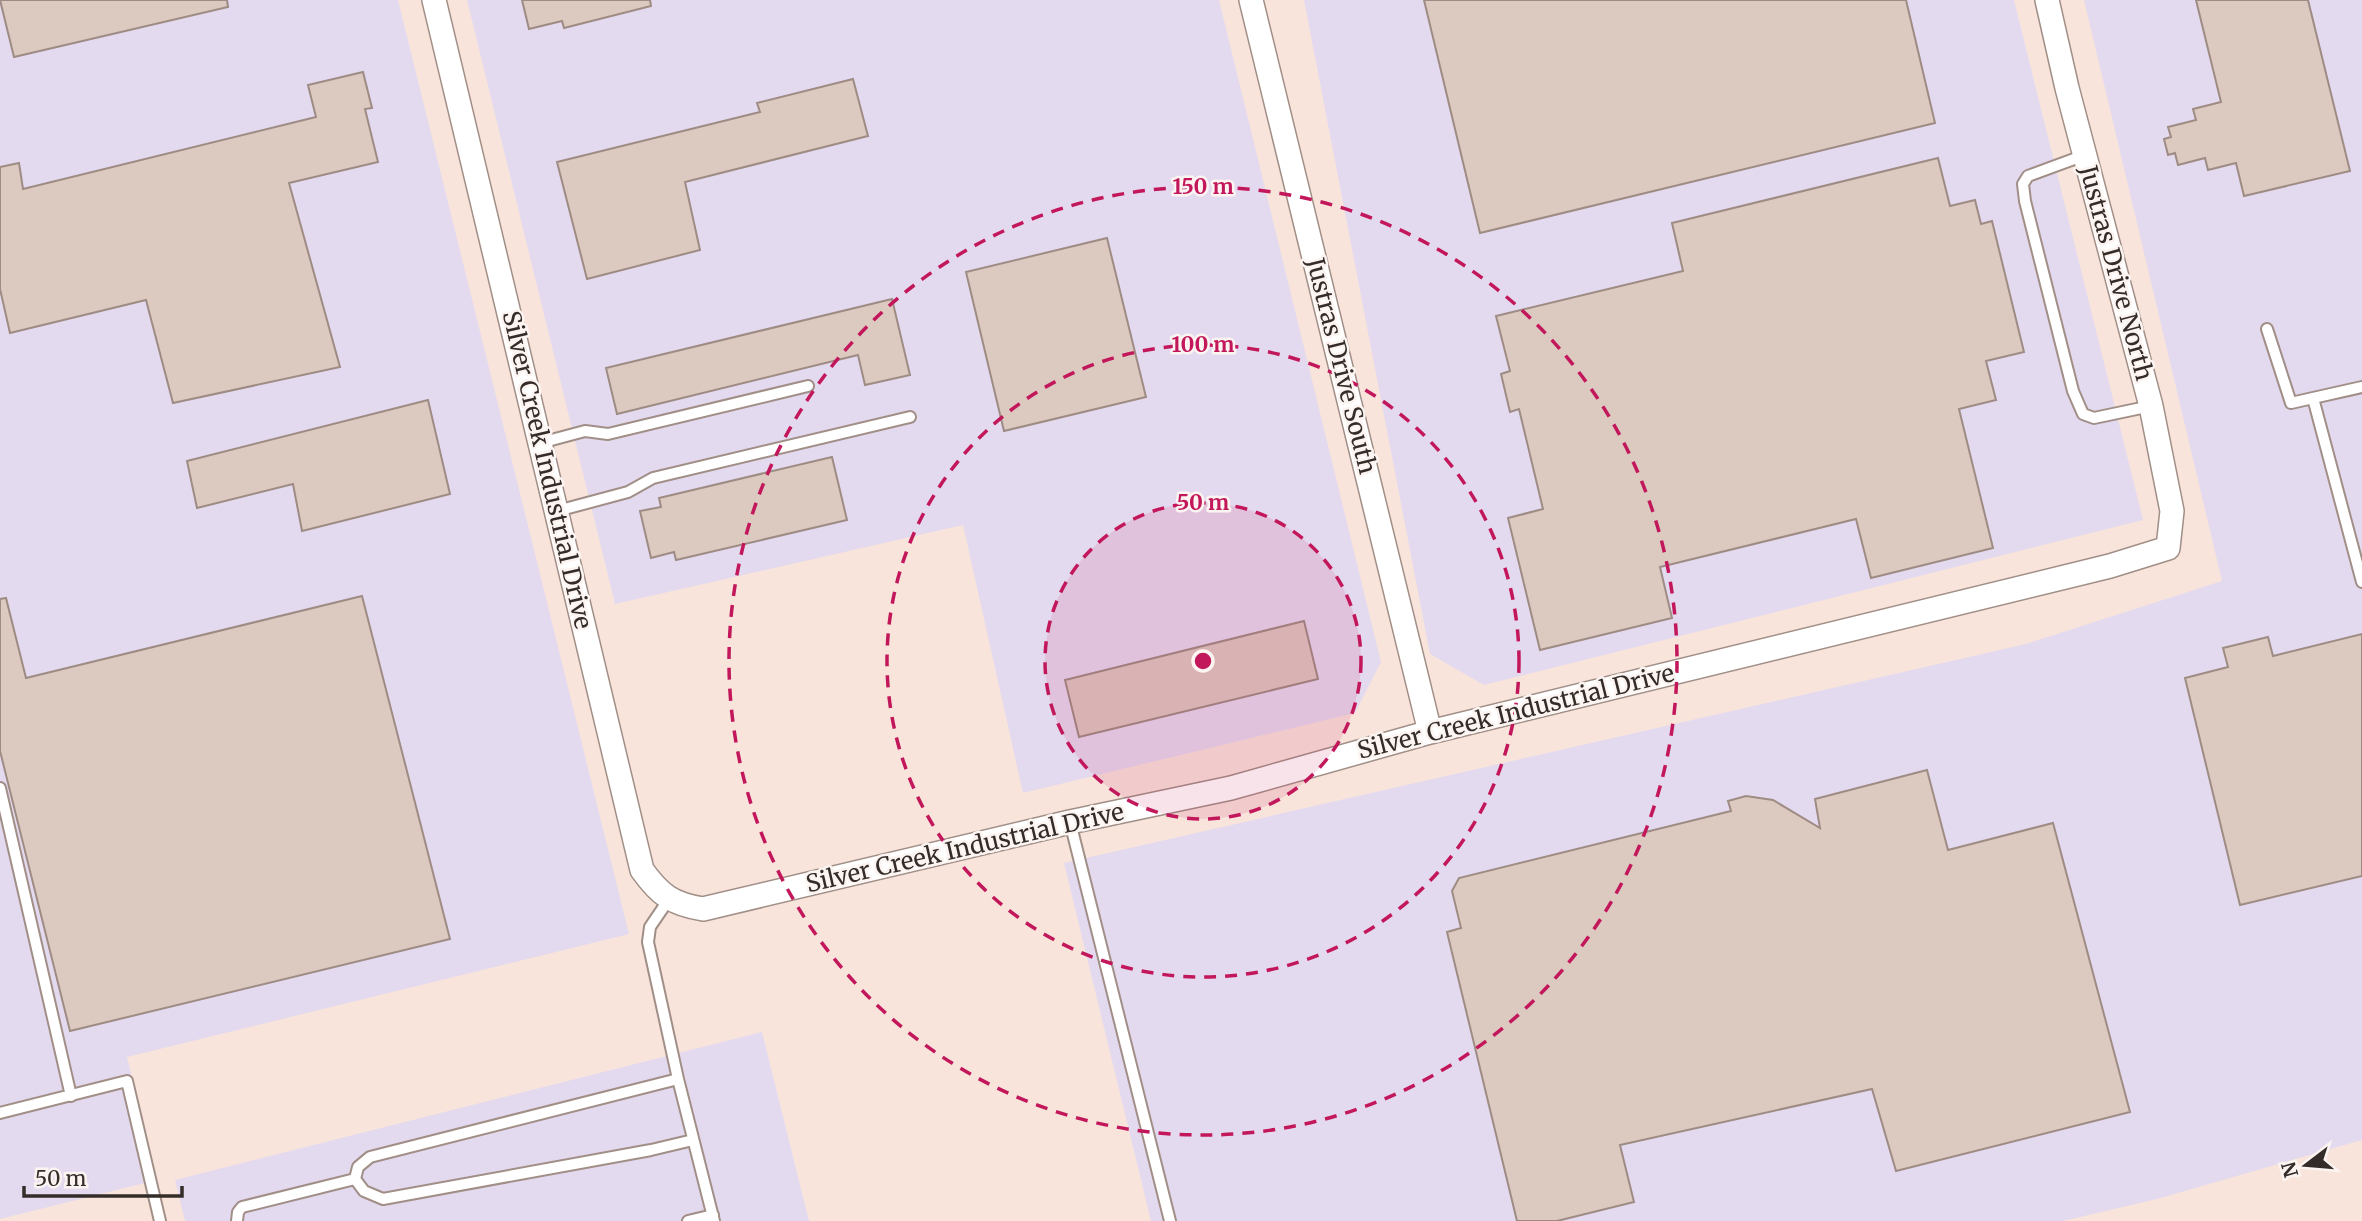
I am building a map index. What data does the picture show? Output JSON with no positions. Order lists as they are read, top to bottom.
{
  "streets": {
    "street": ["Justras Drive North", "Justras Drive South", "Silver Creek Industrial Drive"]
  },
  "crossings": [
    ["Justras Drive North", "Silver Creek Industrial Drive"],
    ["Justras Drive South", "Silver Creek Industrial Drive"]
  ],
  "scale_bar": "50 m",
  "north": "left",
  "rings": ["150 m", "100 m", "50 m"]
}
